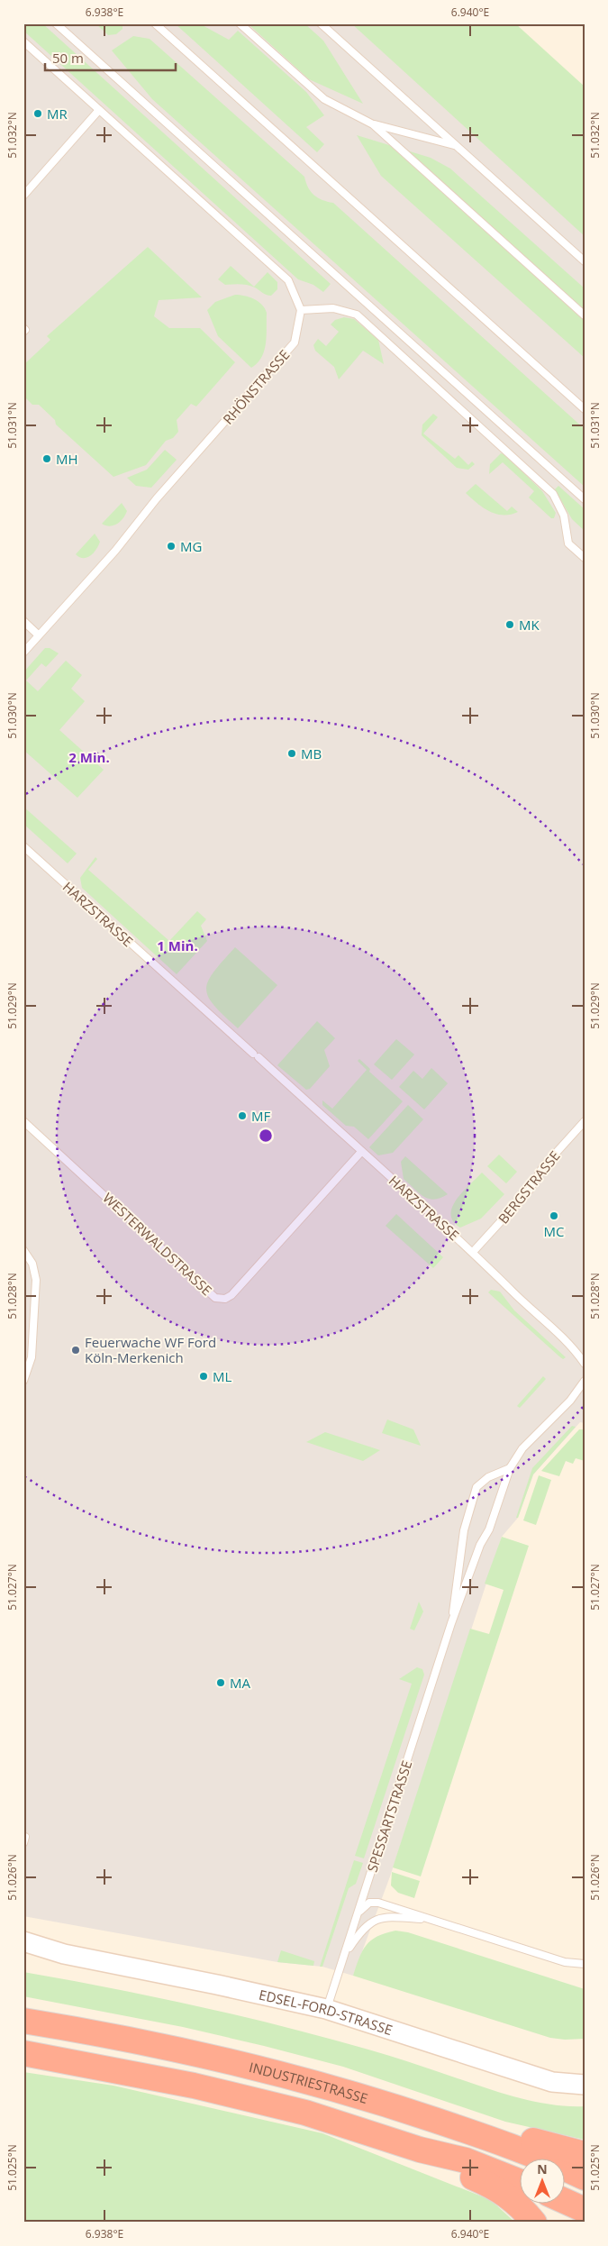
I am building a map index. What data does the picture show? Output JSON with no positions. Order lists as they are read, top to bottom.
{
  "streets": {
    "highway": ["INDUSTRIESTRASSE"],
    "street": ["EDSEL-FORD-STRASSE"],
    "lane": [
      "RHÖNSTRASSE",
      "HARZSTRASSE",
      "BERGSTRASSE",
      "WESTERWALDSTRASSE",
      "SPESSARTSTRASSE"
    ]
  },
  "crossings": [
    ["HARZSTRASSE", "BERGSTRASSE"],
    ["HARZSTRASSE", "WESTERWALDSTRASSE"],
    ["SPESSARTSTRASSE", "EDSEL-FORD-STRASSE"]
  ],
  "places": [
    "MR",
    "MH",
    "MG",
    "MK",
    "MB",
    "MF",
    "MC",
    "Feuerwache WF Ford Köln-Merkenich",
    "ML",
    "MA"
  ],
  "scale_bar": "50 m",
  "north": "top",
  "coordinates": [
    "6.938°E",
    "6.940°E",
    "51.032°N",
    "51.031°N",
    "51.030°N",
    "51.029°N",
    "51.028°N",
    "51.027°N",
    "51.026°N",
    "51.025°N"
  ],
  "rings": ["2 Min.", "1 Min."]
}
